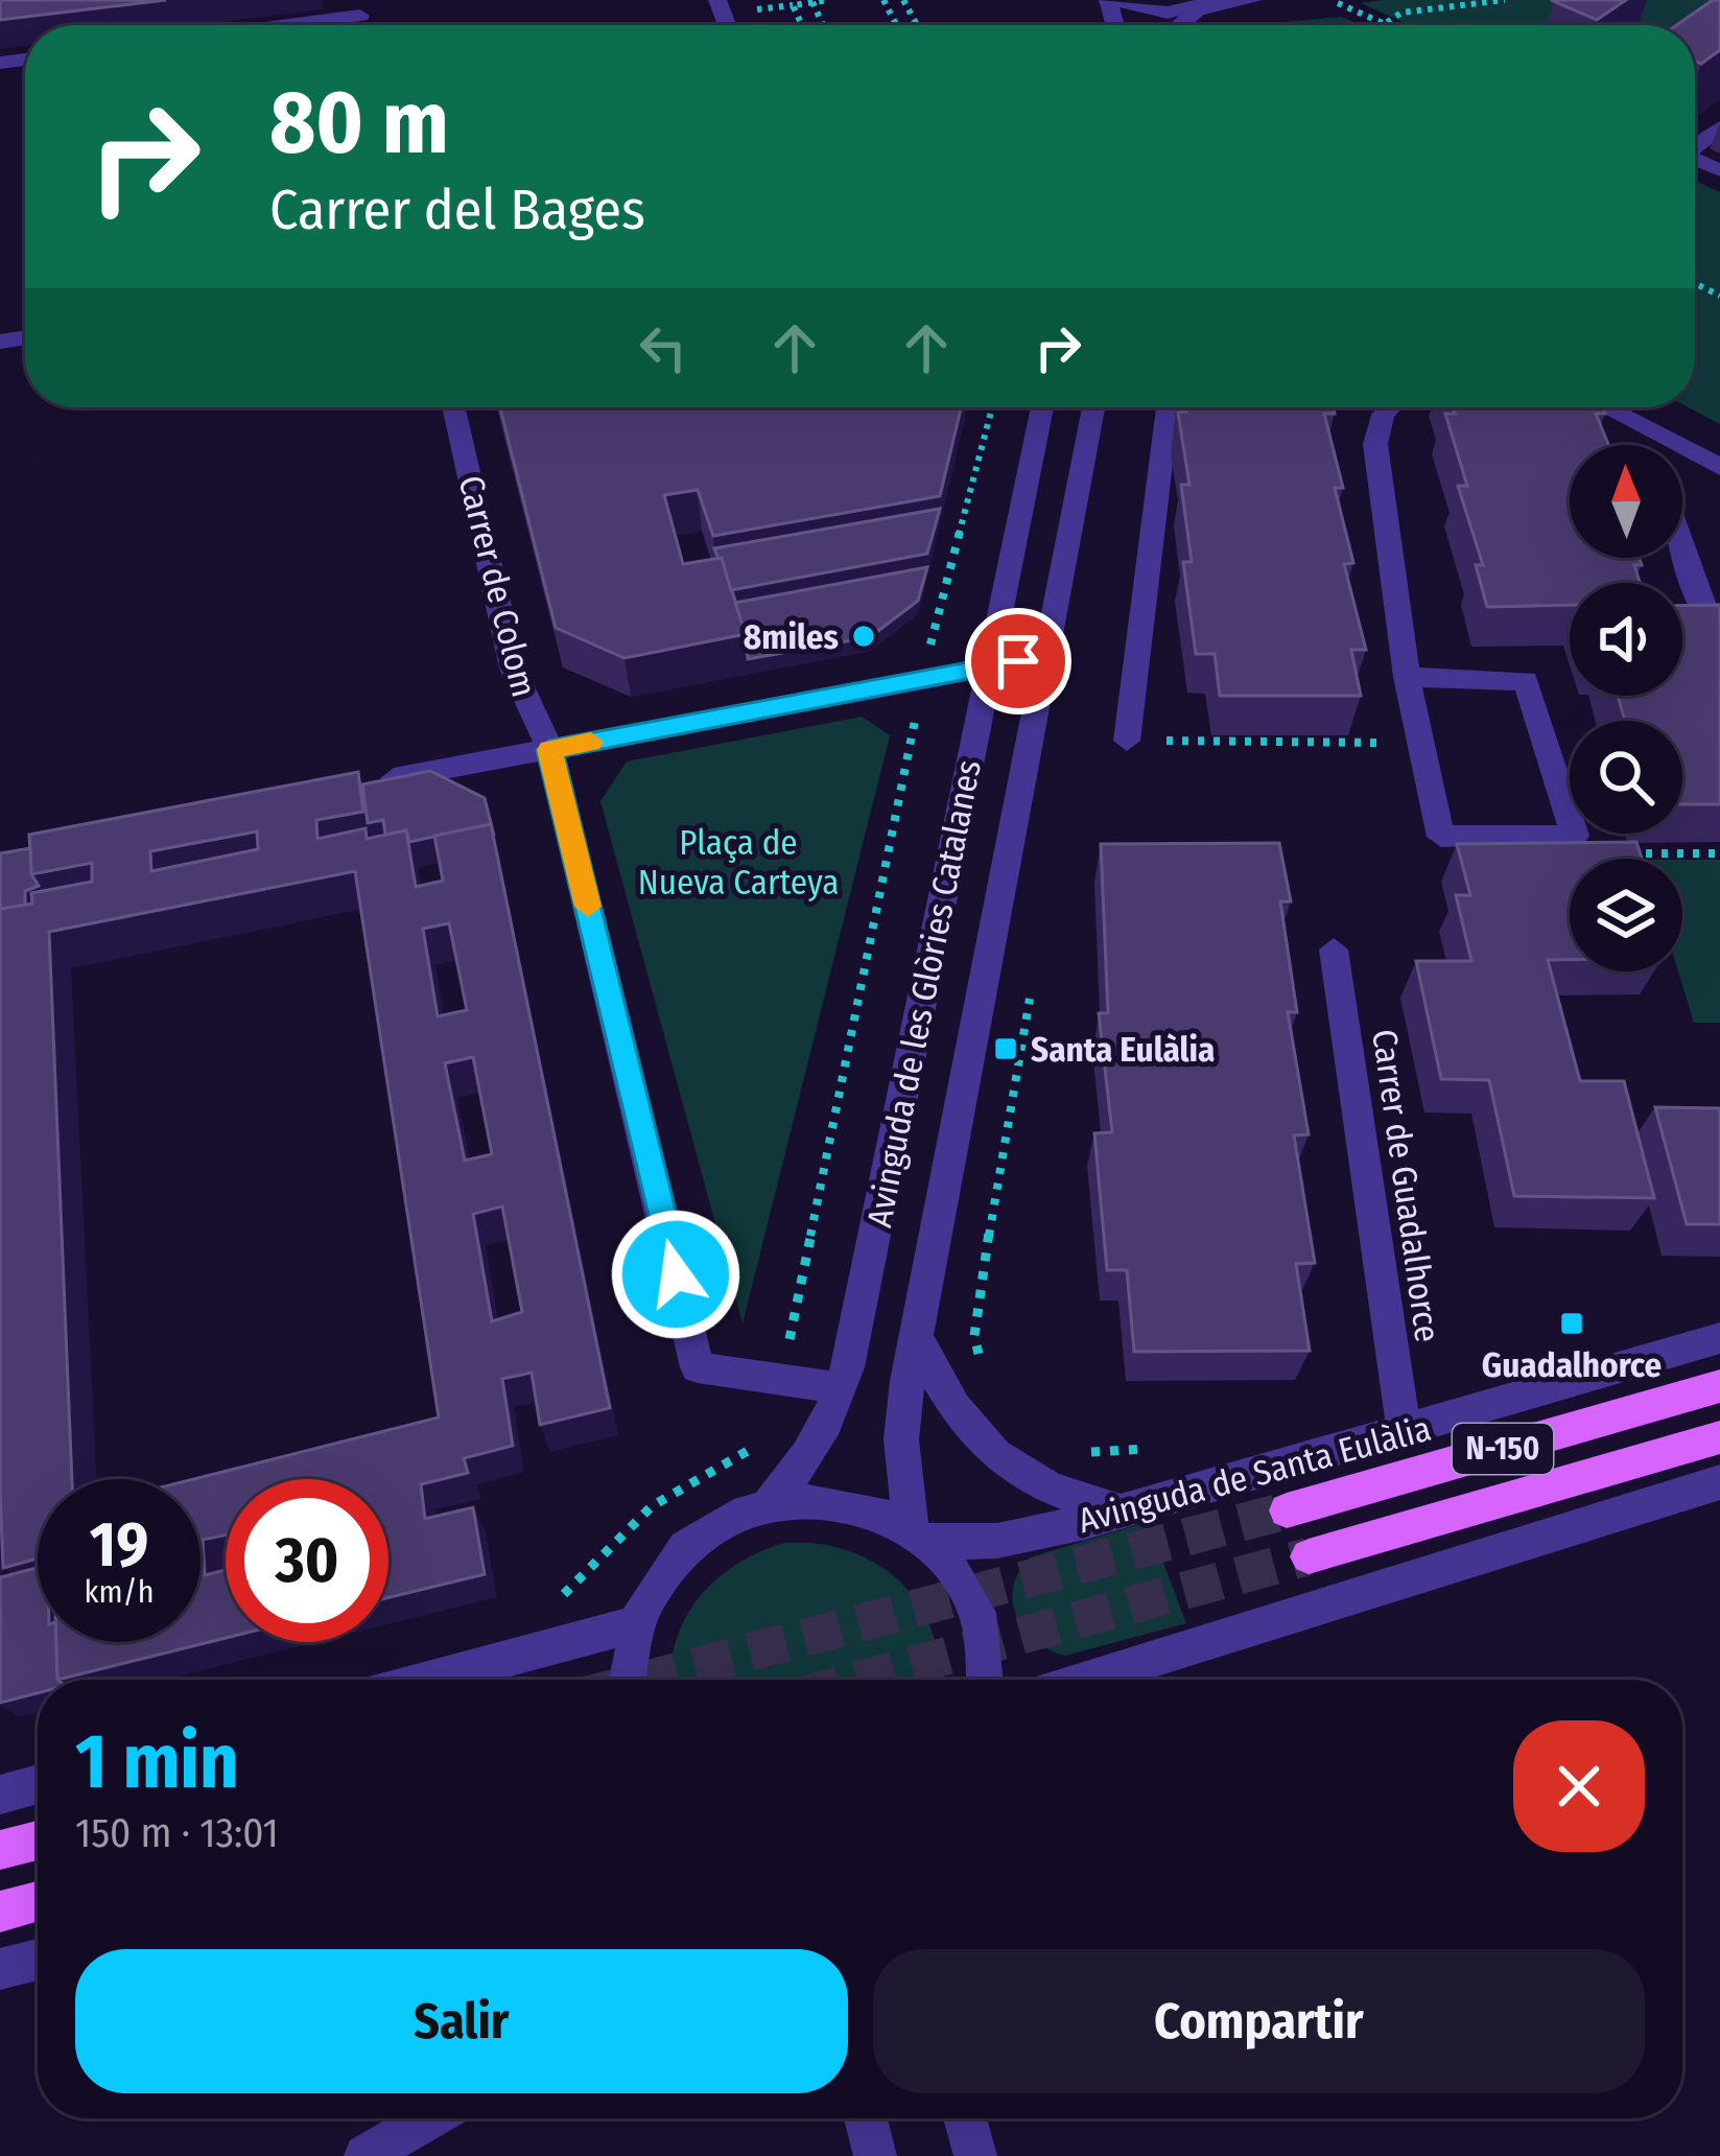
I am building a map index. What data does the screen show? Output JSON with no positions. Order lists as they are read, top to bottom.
{
  "streets": {
    "main road": ["N-150"],
    "street": [
      "Carrer de Colom",
      "Avinguda de les Glòries Catalanes",
      "Carrer de Guadalhorce",
      "Avinguda de Santa Eulàlia"
    ]
  },
  "crossings": [
    ["Carrer de Colom", "Avinguda de les Glòries Catalanes"],
    ["Avinguda de les Glòries Catalanes", "Avinguda de Santa Eulàlia"],
    ["Carrer de Guadalhorce", "Avinguda de Santa Eulàlia"]
  ],
  "parks": ["Plaça de Nueva Carteya"],
  "places": {
    "other": ["8miles"],
    "transit": ["Santa Eulàlia", "Guadalhorce"]
  },
  "north": "top",
  "page": {
    "turn": ["80 m", "Carrer del Bages"],
    "speed": "19 km/h",
    "limit": "30",
    "heading": ["1 min", "150 m · 13:01"],
    "buttons": ["Salir", "Compartir"]
  }
}
